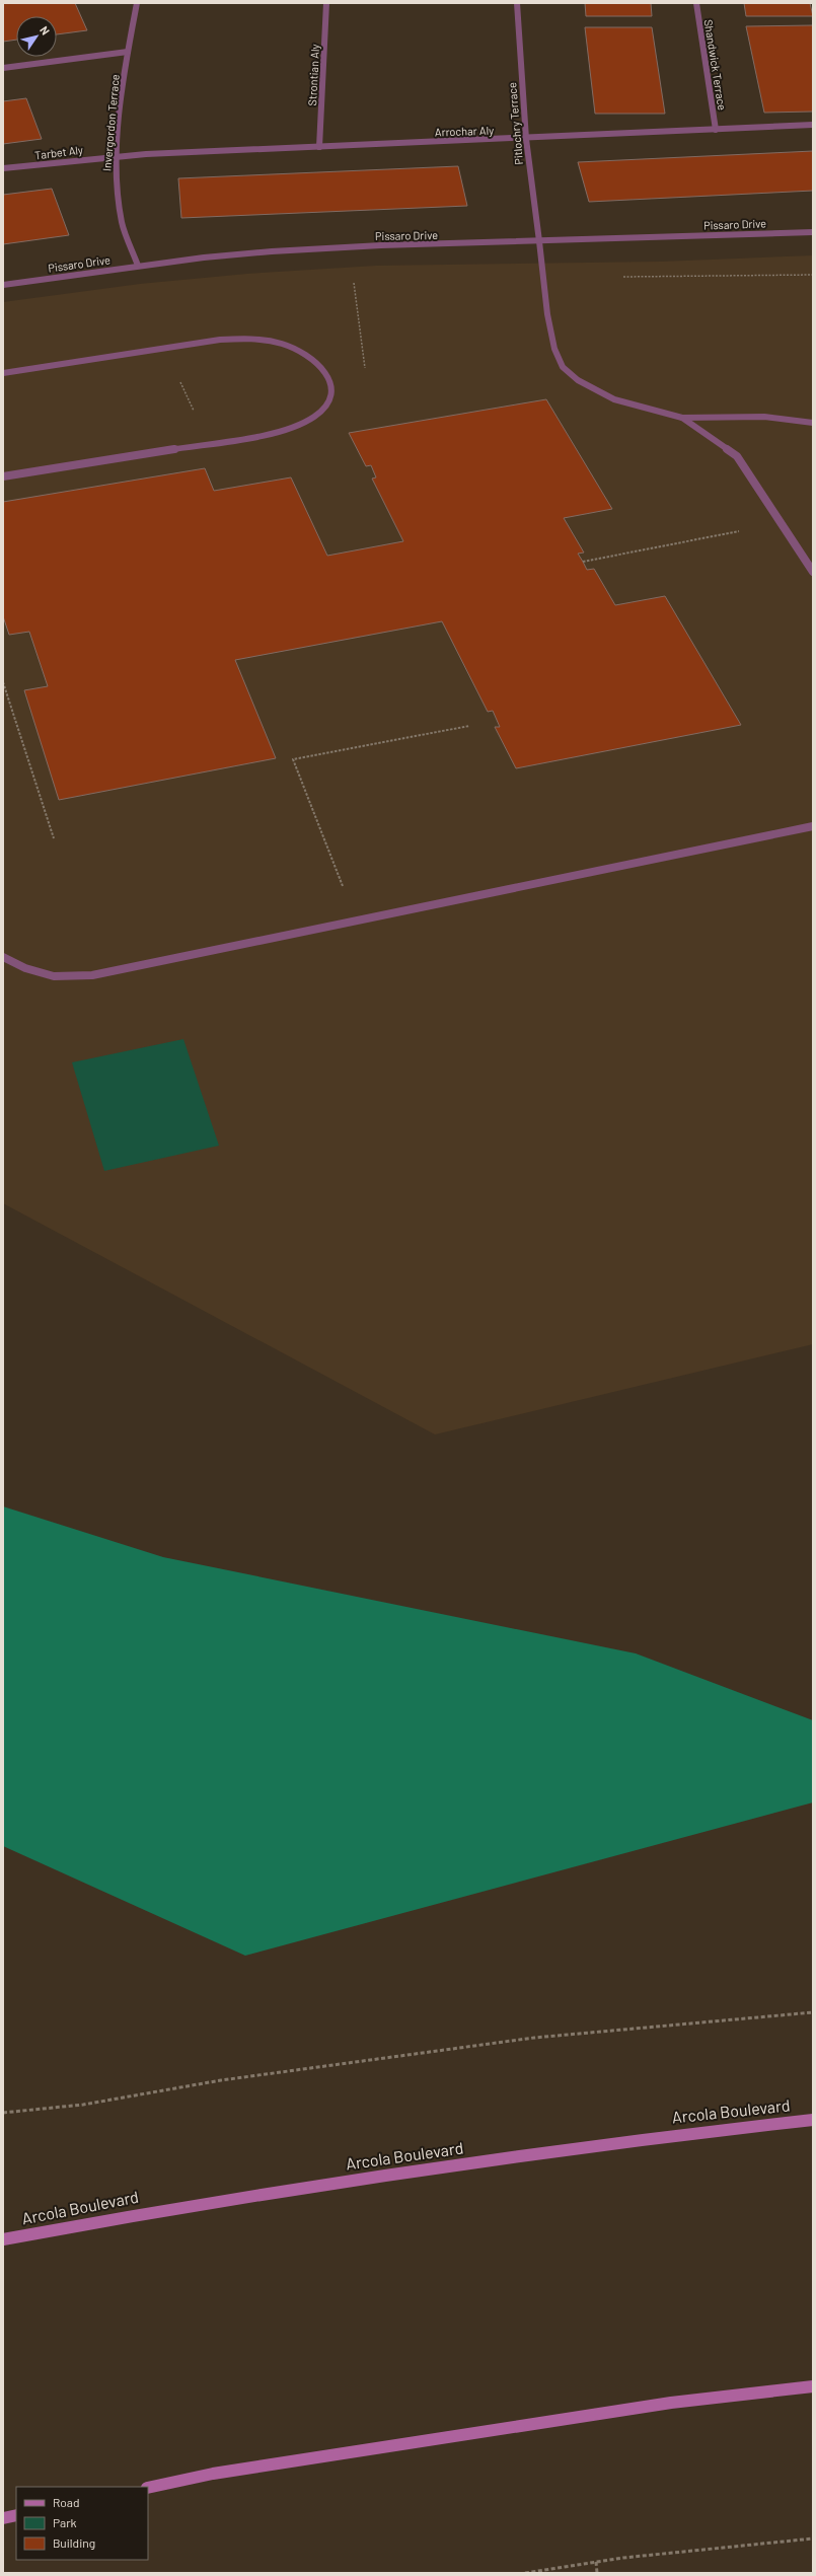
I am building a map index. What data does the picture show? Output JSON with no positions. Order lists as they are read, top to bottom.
{
  "streets": {
    "main road": ["Arcola Boulevard"],
    "street": [
      "Shandwick Terrace",
      "Strontian Aly",
      "Invergordon Terrace",
      "Pitlochry Terrace",
      "Arrochar Aly",
      "Tarbet Aly",
      "Pissaro Drive"
    ]
  },
  "crossings": [
    ["Shandwick Terrace", "Arrochar Aly"],
    ["Strontian Aly", "Arrochar Aly"],
    ["Invergordon Terrace", "Arrochar Aly"],
    ["Invergordon Terrace", "Tarbet Aly"],
    ["Invergordon Terrace", "Pissaro Drive"],
    ["Pitlochry Terrace", "Arrochar Aly"],
    ["Pitlochry Terrace", "Pissaro Drive"],
    ["Arrochar Aly", "Tarbet Aly"]
  ],
  "legend": ["Road", "Park", "Building"],
  "north": "top right"
}
